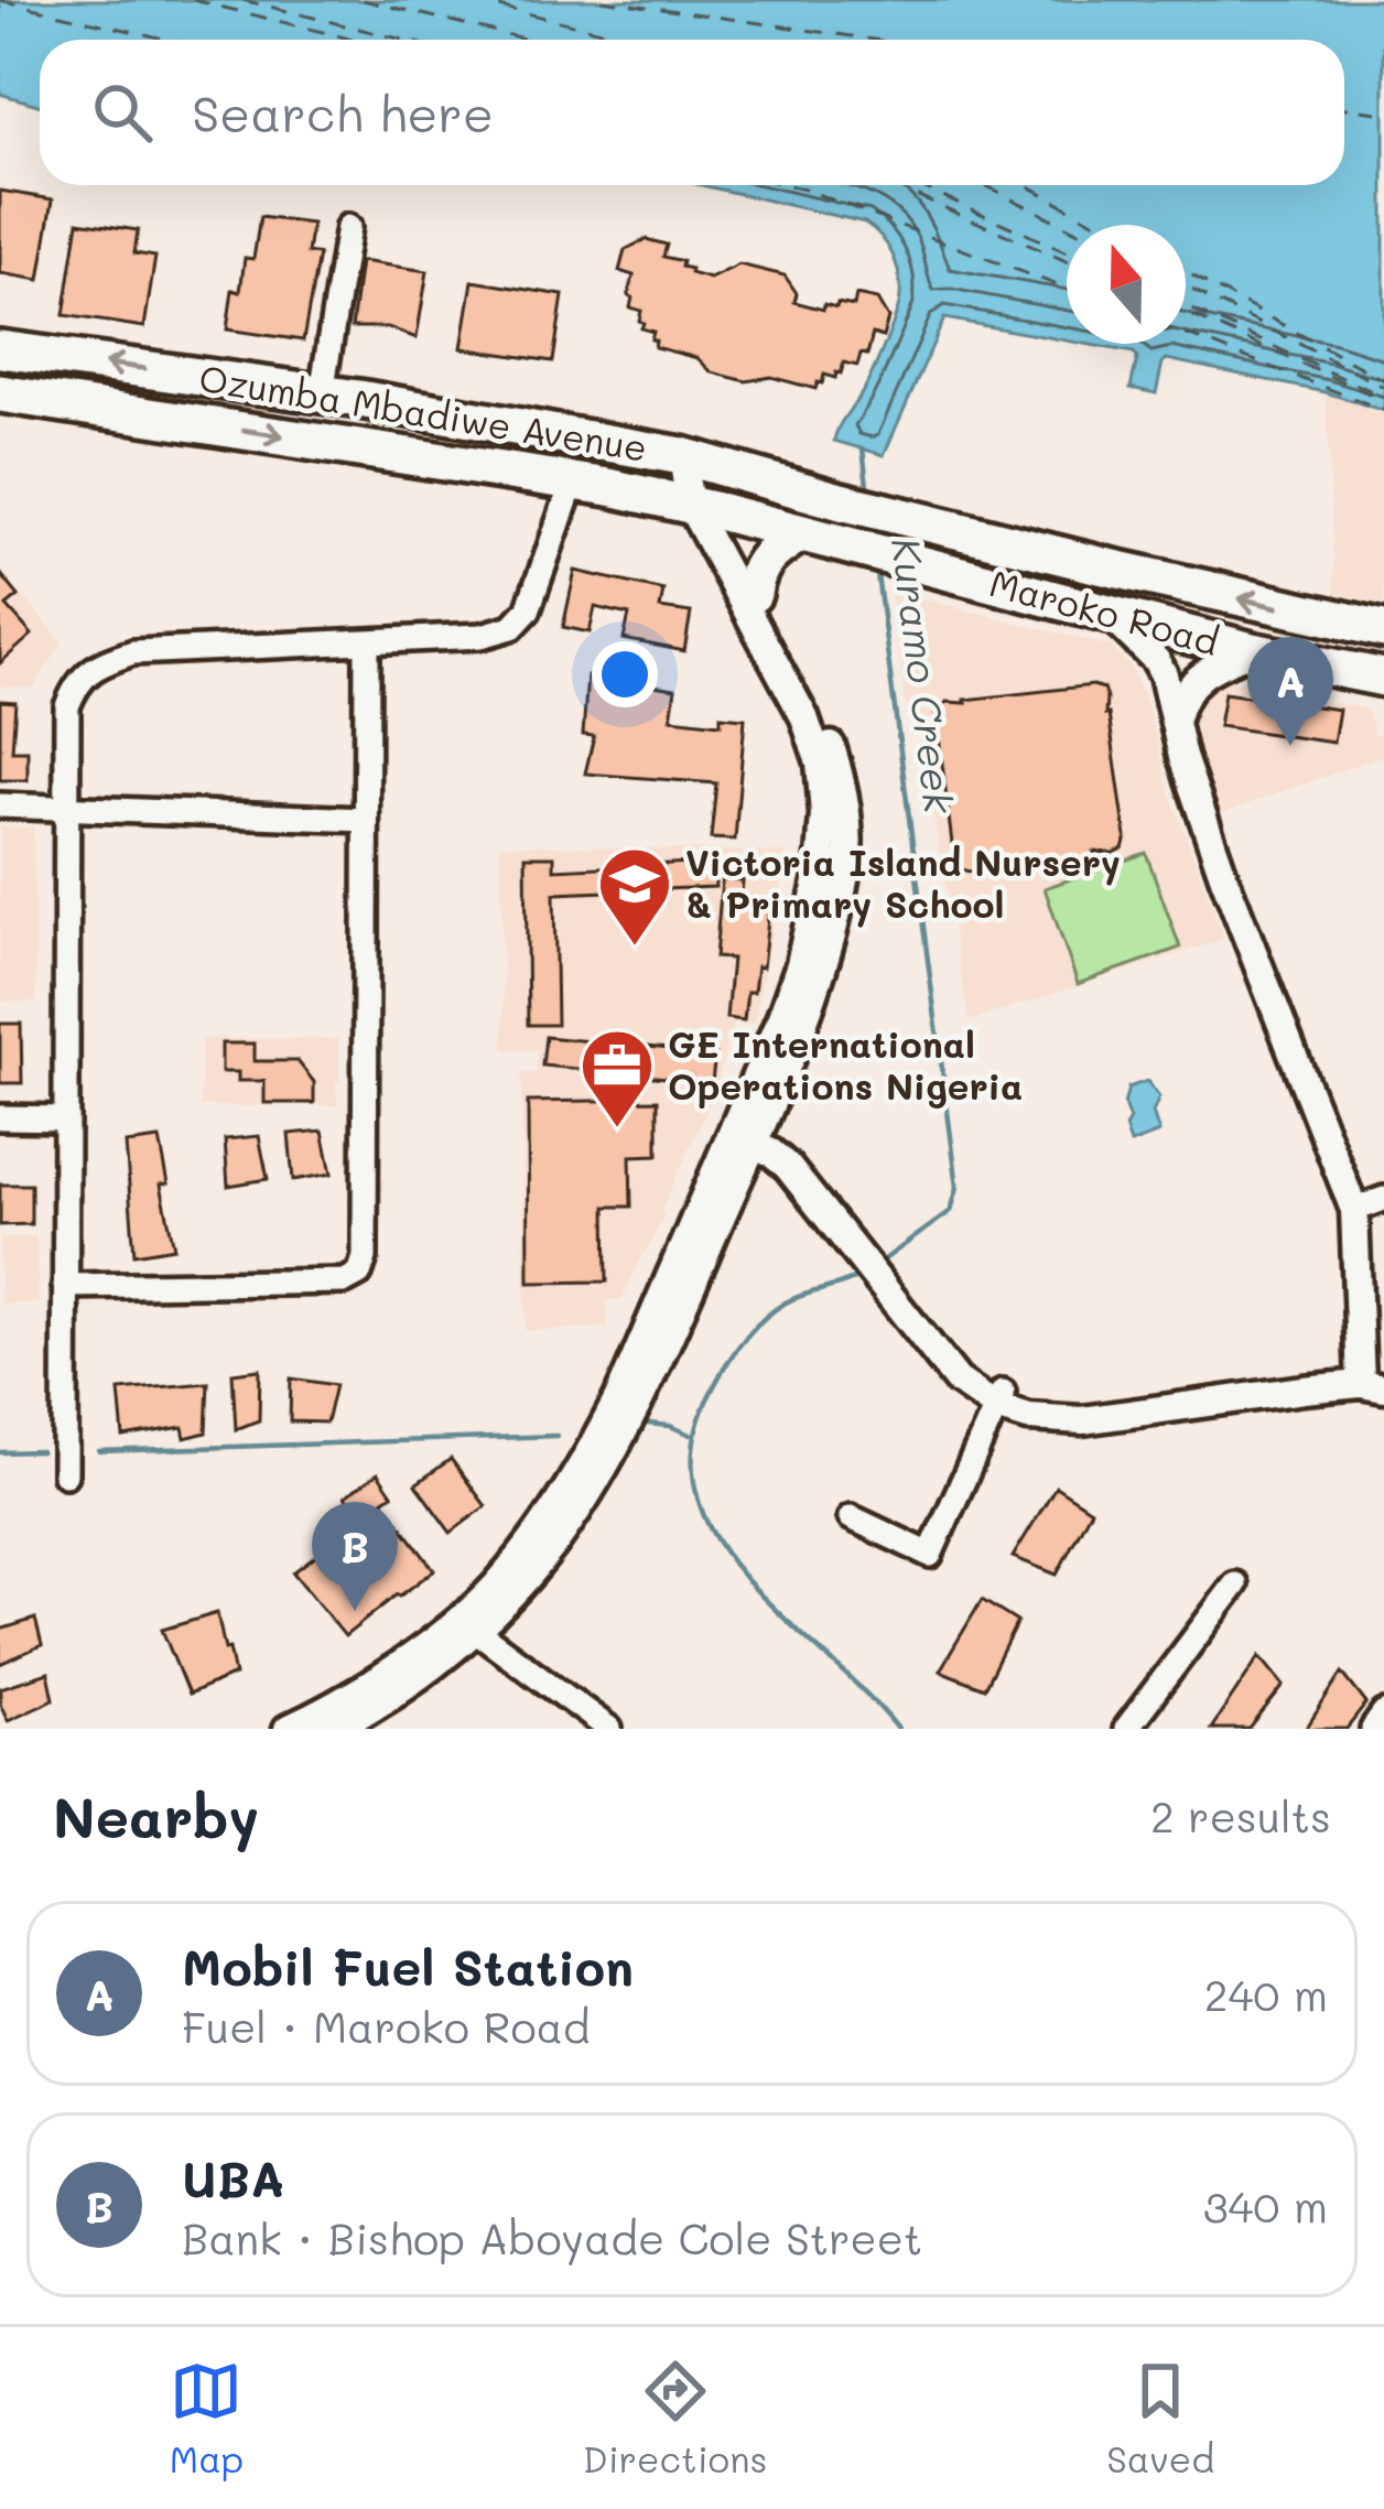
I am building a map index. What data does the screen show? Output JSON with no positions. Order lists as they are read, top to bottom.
{
  "streets": {
    "highway": ["Ozumba Mbadiwe Avenue", "Maroko Road"]
  },
  "crossings": [
    ["Ozumba Mbadiwe Avenue", "Maroko Road"]
  ],
  "water": ["Kuramo Creek"],
  "places": {
    "school or university": ["Victoria Island Nursery & Primary School"],
    "office": ["GE International Operations Nigeria"]
  },
  "north": "top",
  "page": {
    "search": "Search here",
    "pins": ["A", "B"],
    "heading": ["Nearby", "2 results"],
    "list": [
      {
        "mark": "A",
        "name": "Mobil Fuel Station",
        "note": "Fuel · Maroko Road",
        "value": "240 m"
      },
      {
        "mark": "B",
        "name": "UBA",
        "note": "Bank · Bishop Aboyade Cole Street",
        "value": "340 m"
      }
    ],
    "nav": ["Map", "Directions", "Saved"]
  }
}
